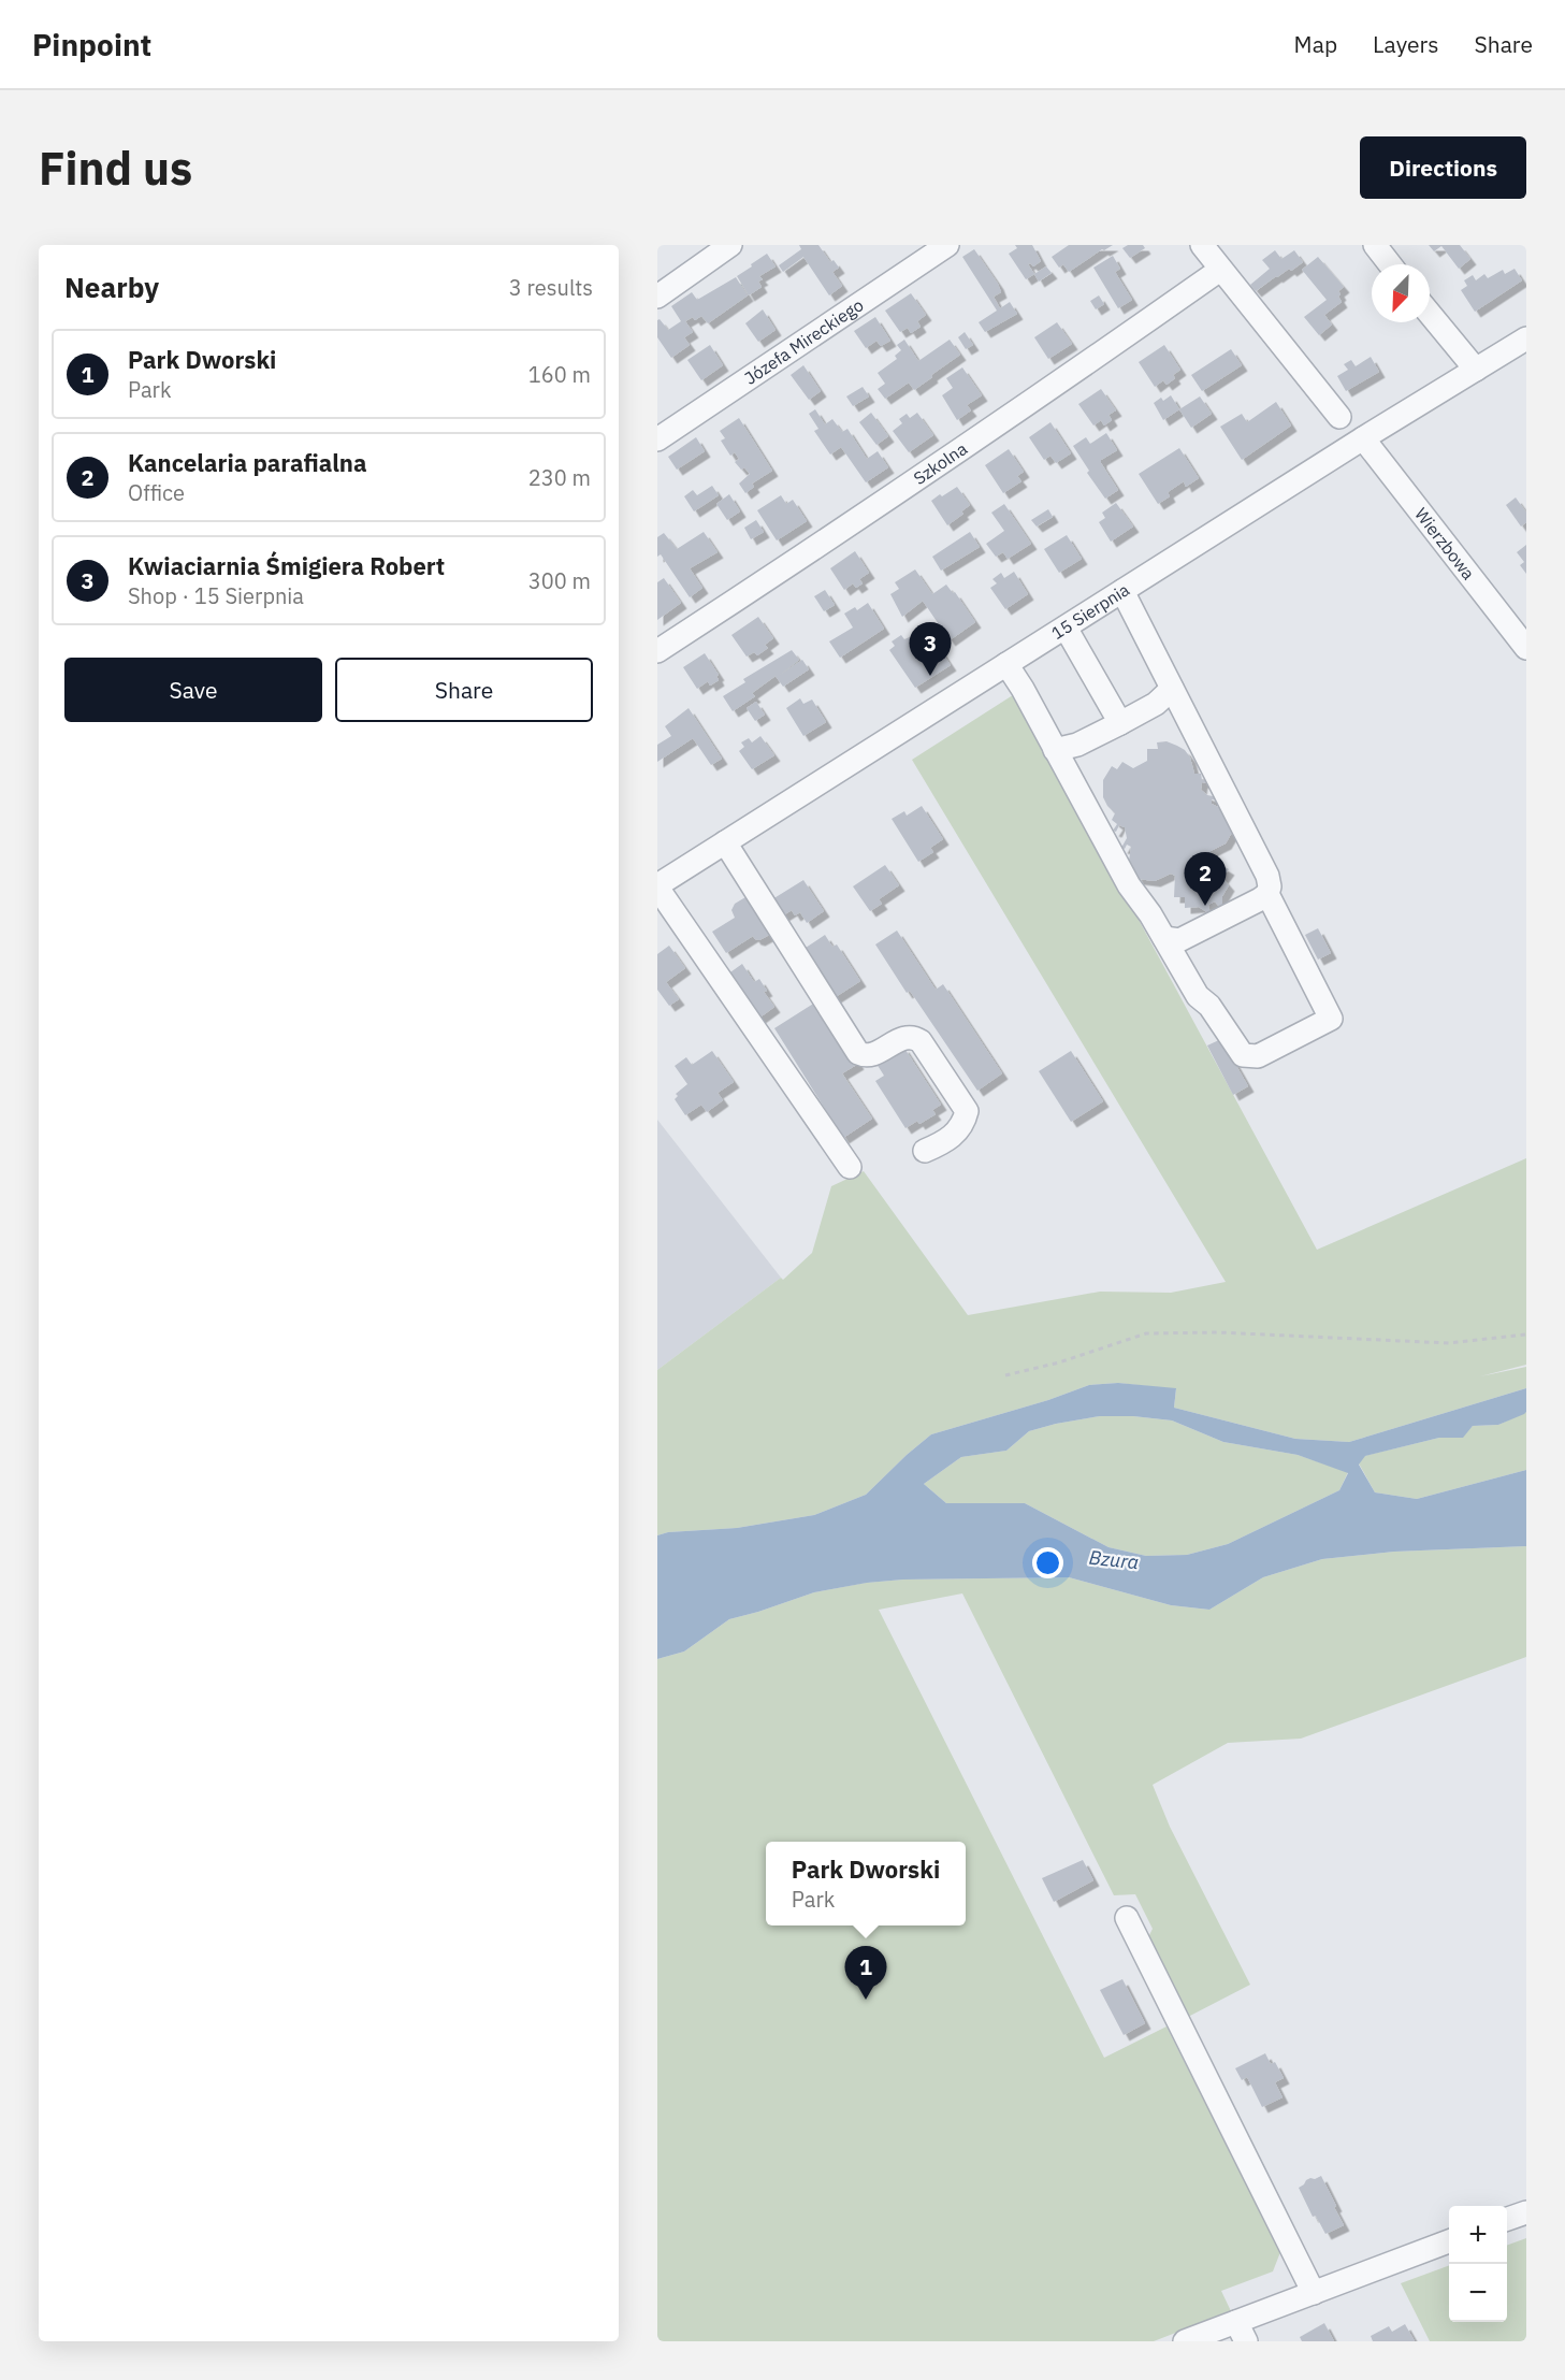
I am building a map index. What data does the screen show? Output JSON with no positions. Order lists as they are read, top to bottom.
{
  "streets": {
    "street": [
      "Józefa Mireckiego",
      "Szkolna",
      "Wierzbowa",
      "15 Sierpnia"
    ]
  },
  "crossings": [
    ["Wierzbowa", "15 Sierpnia"]
  ],
  "water": ["Bzura"],
  "north": "bottom left",
  "page": {
    "header": "Pinpoint",
    "nav": ["Map", "Layers", "Share"],
    "buttons": [
      "Directions",
      ["Save", "Share"]
    ],
    "title": "Find us",
    "heading": ["Nearby", "3 results"],
    "list": [
      {
        "mark": "1",
        "name": "Park Dworski",
        "note": "Park",
        "value": "160 m"
      },
      {
        "mark": "2",
        "name": "Kancelaria parafialna",
        "note": "Office",
        "value": "230 m"
      },
      {
        "mark": "3",
        "name": "Kwiaciarnia Śmigiera Robert",
        "note": "Shop · 15 Sierpnia",
        "value": "300 m"
      }
    ],
    "pins": ["3", "2", "1"],
    "popup": ["Park Dworski", "Park"],
    "map_buttons": ["+", "−"]
  }
}
